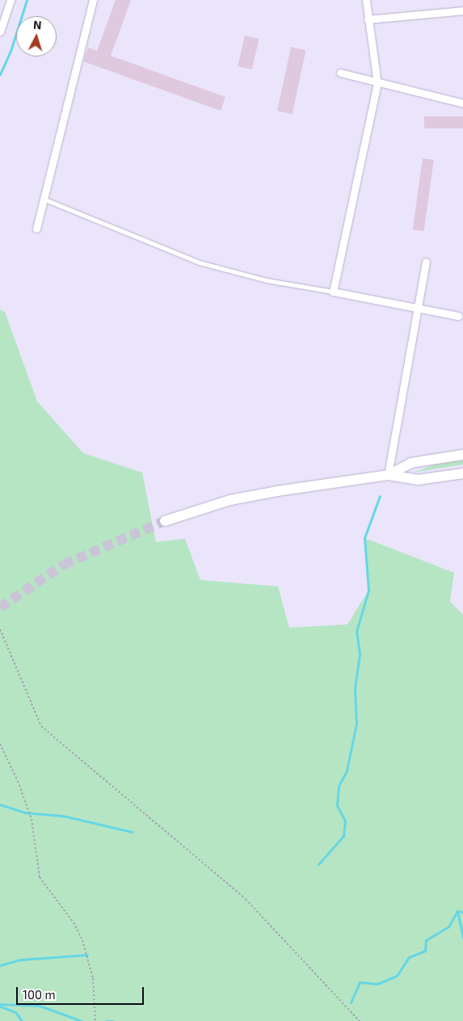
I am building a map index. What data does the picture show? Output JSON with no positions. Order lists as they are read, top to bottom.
{
  "scale_bar": "100 m",
  "north": "top"
}
